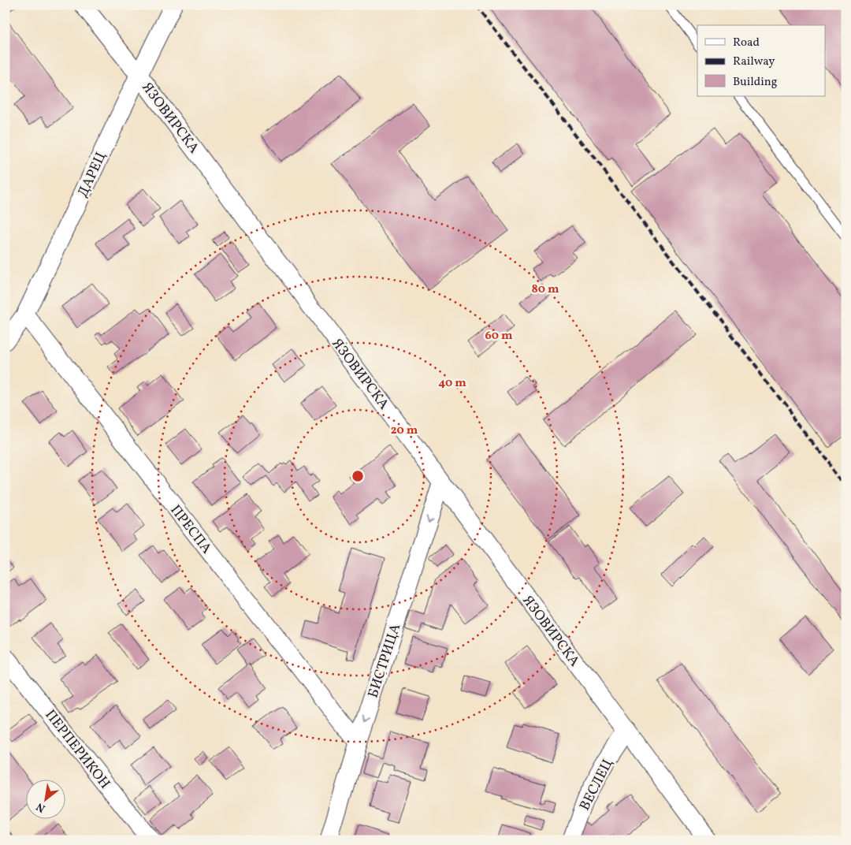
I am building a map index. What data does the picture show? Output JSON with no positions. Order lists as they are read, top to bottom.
{
  "streets": {
    "street": [
      "ЯЗОВИРСКА",
      "ДАРЕЦ",
      "ПРЕСПА",
      "БИСТРИЦА",
      "ПЕРПЕРИКОН",
      "ВЕСЛЕЦ"
    ]
  },
  "crossings": [
    ["ЯЗОВИРСКА", "ДАРЕЦ"],
    ["ЯЗОВИРСКА", "БИСТРИЦА"],
    ["ЯЗОВИРСКА", "ВЕСЛЕЦ"],
    ["ДАРЕЦ", "ПРЕСПА"],
    ["ПРЕСПА", "БИСТРИЦА"]
  ],
  "one_way": ["БИСТРИЦА"],
  "legend": ["Road", "Railway", "Building"],
  "north": "bottom left",
  "rings": [
    "80 m",
    "60 m",
    "40 m",
    "20 m"
  ]
}
